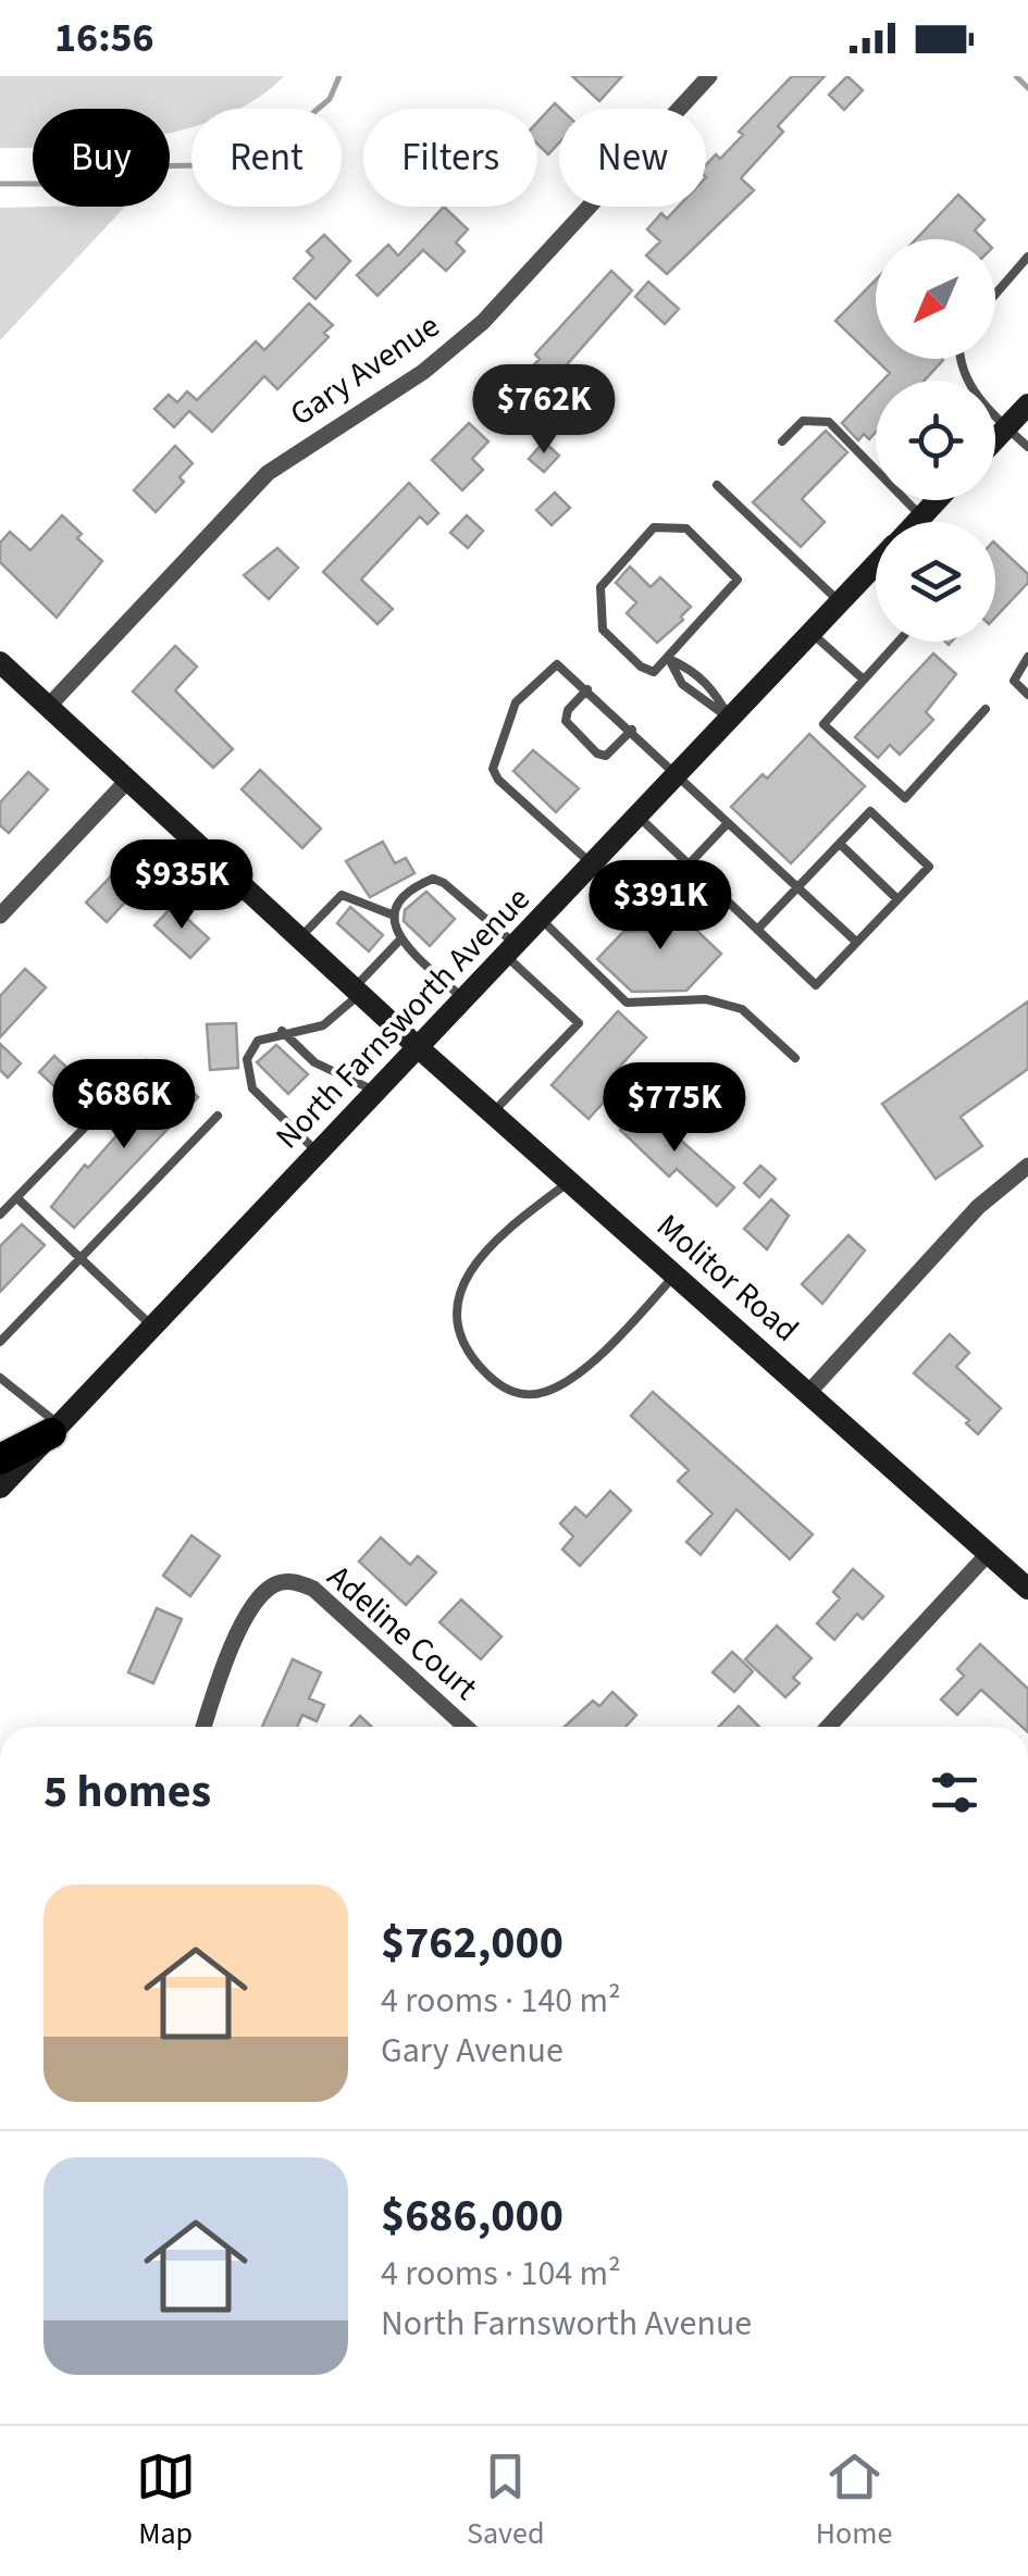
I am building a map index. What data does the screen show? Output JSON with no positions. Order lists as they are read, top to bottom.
{
  "streets": {
    "main road": ["North Farnsworth Avenue", "Molitor Road"],
    "street": ["Gary Avenue", "Adeline Court"]
  },
  "crossings": [
    ["Gary Avenue", "Molitor Road"],
    ["North Farnsworth Avenue", "Molitor Road"]
  ],
  "north": "bottom left",
  "page": {
    "status": "16:56",
    "chip": [
      "Buy",
      "Rent",
      "Filters",
      "New"
    ],
    "price": [
      "$762K",
      "$935K",
      "$391K",
      "$686K",
      "$775K"
    ],
    "heading": "5 homes",
    "list": [
      {
        "name": "$762,000",
        "note": "4 rooms · 140 m² · Gary Avenue"
      },
      {
        "name": "$686,000",
        "note": "4 rooms · 104 m² · North Farnsworth Avenue"
      }
    ],
    "tabs": ["Map", "Saved", "Home"]
  }
}
